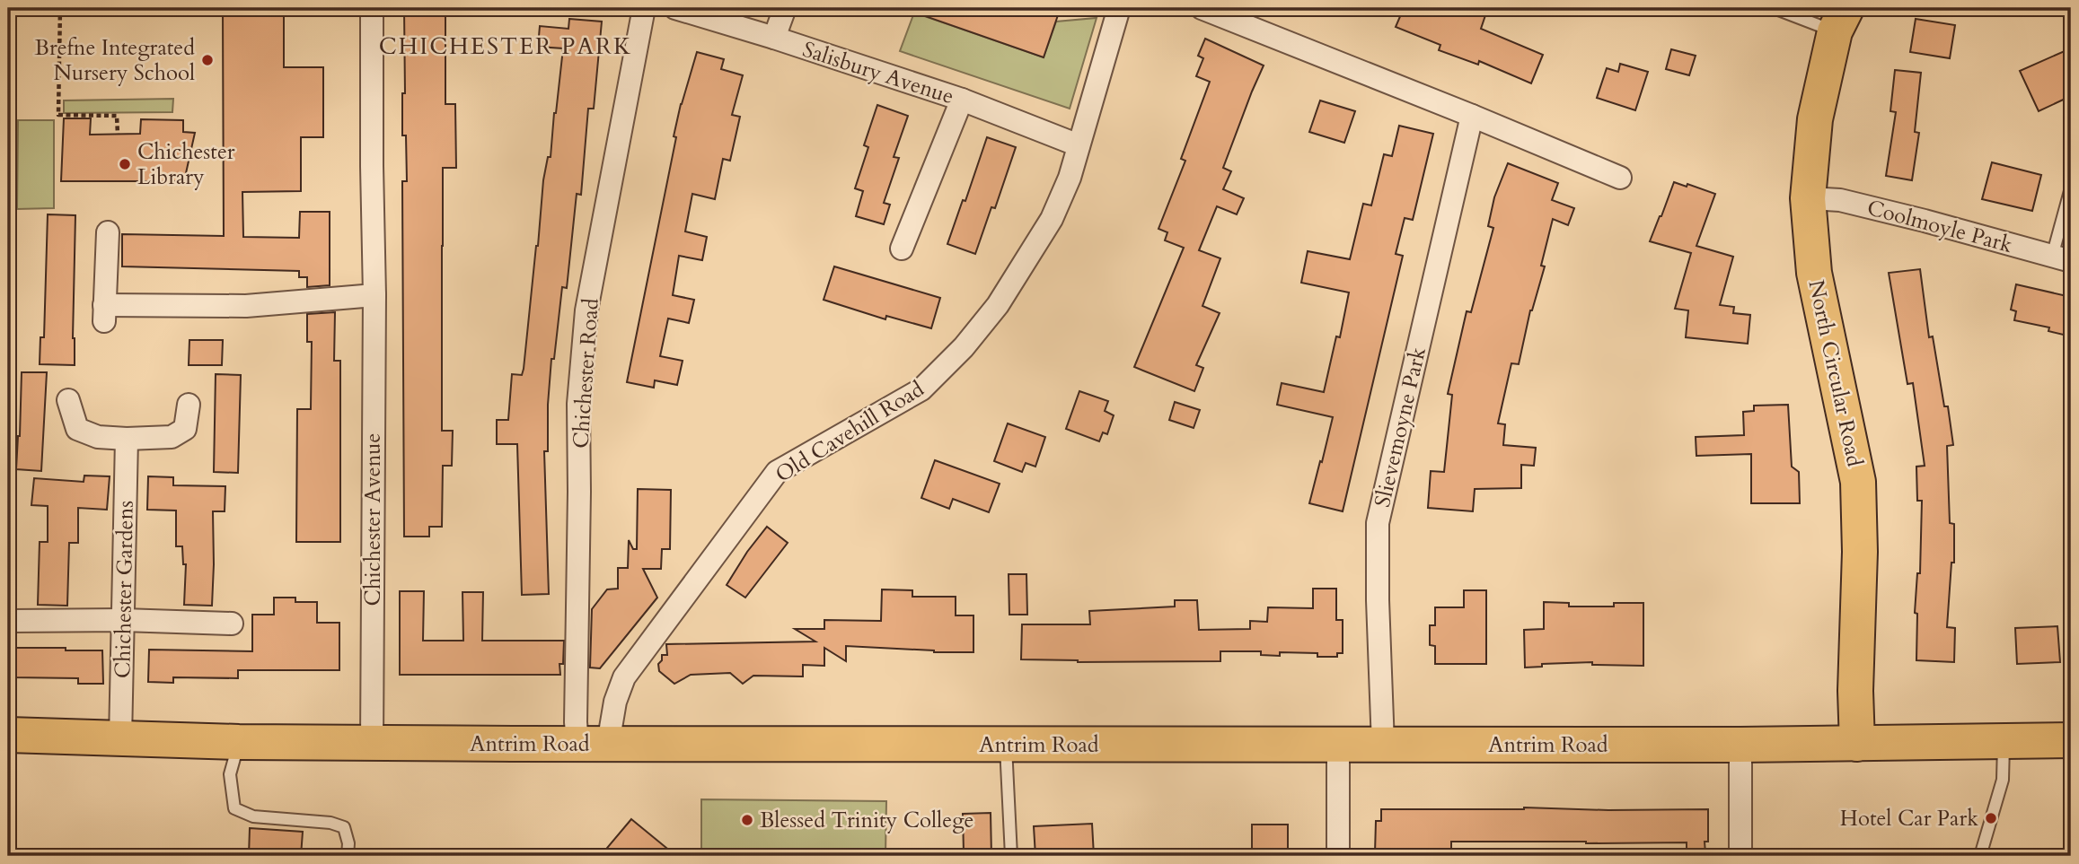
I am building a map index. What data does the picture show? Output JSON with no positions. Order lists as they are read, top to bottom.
{
  "streets": {
    "main road": ["North Circular Road", "Antrim Road"],
    "street": [
      "Salisbury Avenue",
      "Coolmoyle Park",
      "Chichester Road",
      "Slievemoyne Park",
      "Old Cavehill Road",
      "Chichester Avenue",
      "Chichester Gardens"
    ]
  },
  "crossings": [
    ["Salisbury Avenue", "Old Cavehill Road"],
    ["Coolmoyle Park", "North Circular Road"],
    ["Chichester Road", "Old Cavehill Road"],
    ["Chichester Road", "Antrim Road"],
    ["North Circular Road", "Antrim Road"],
    ["Slievemoyne Park", "Antrim Road"],
    ["Old Cavehill Road", "Antrim Road"],
    ["Chichester Avenue", "Antrim Road"],
    ["Chichester Gardens", "Antrim Road"]
  ],
  "districts": ["CHICHESTER PARK"],
  "places": [
    "Brefne Integrated Nursery School",
    "Chichester Library",
    "Hotel Car Park",
    "Blessed Trinity College"
  ]
}
